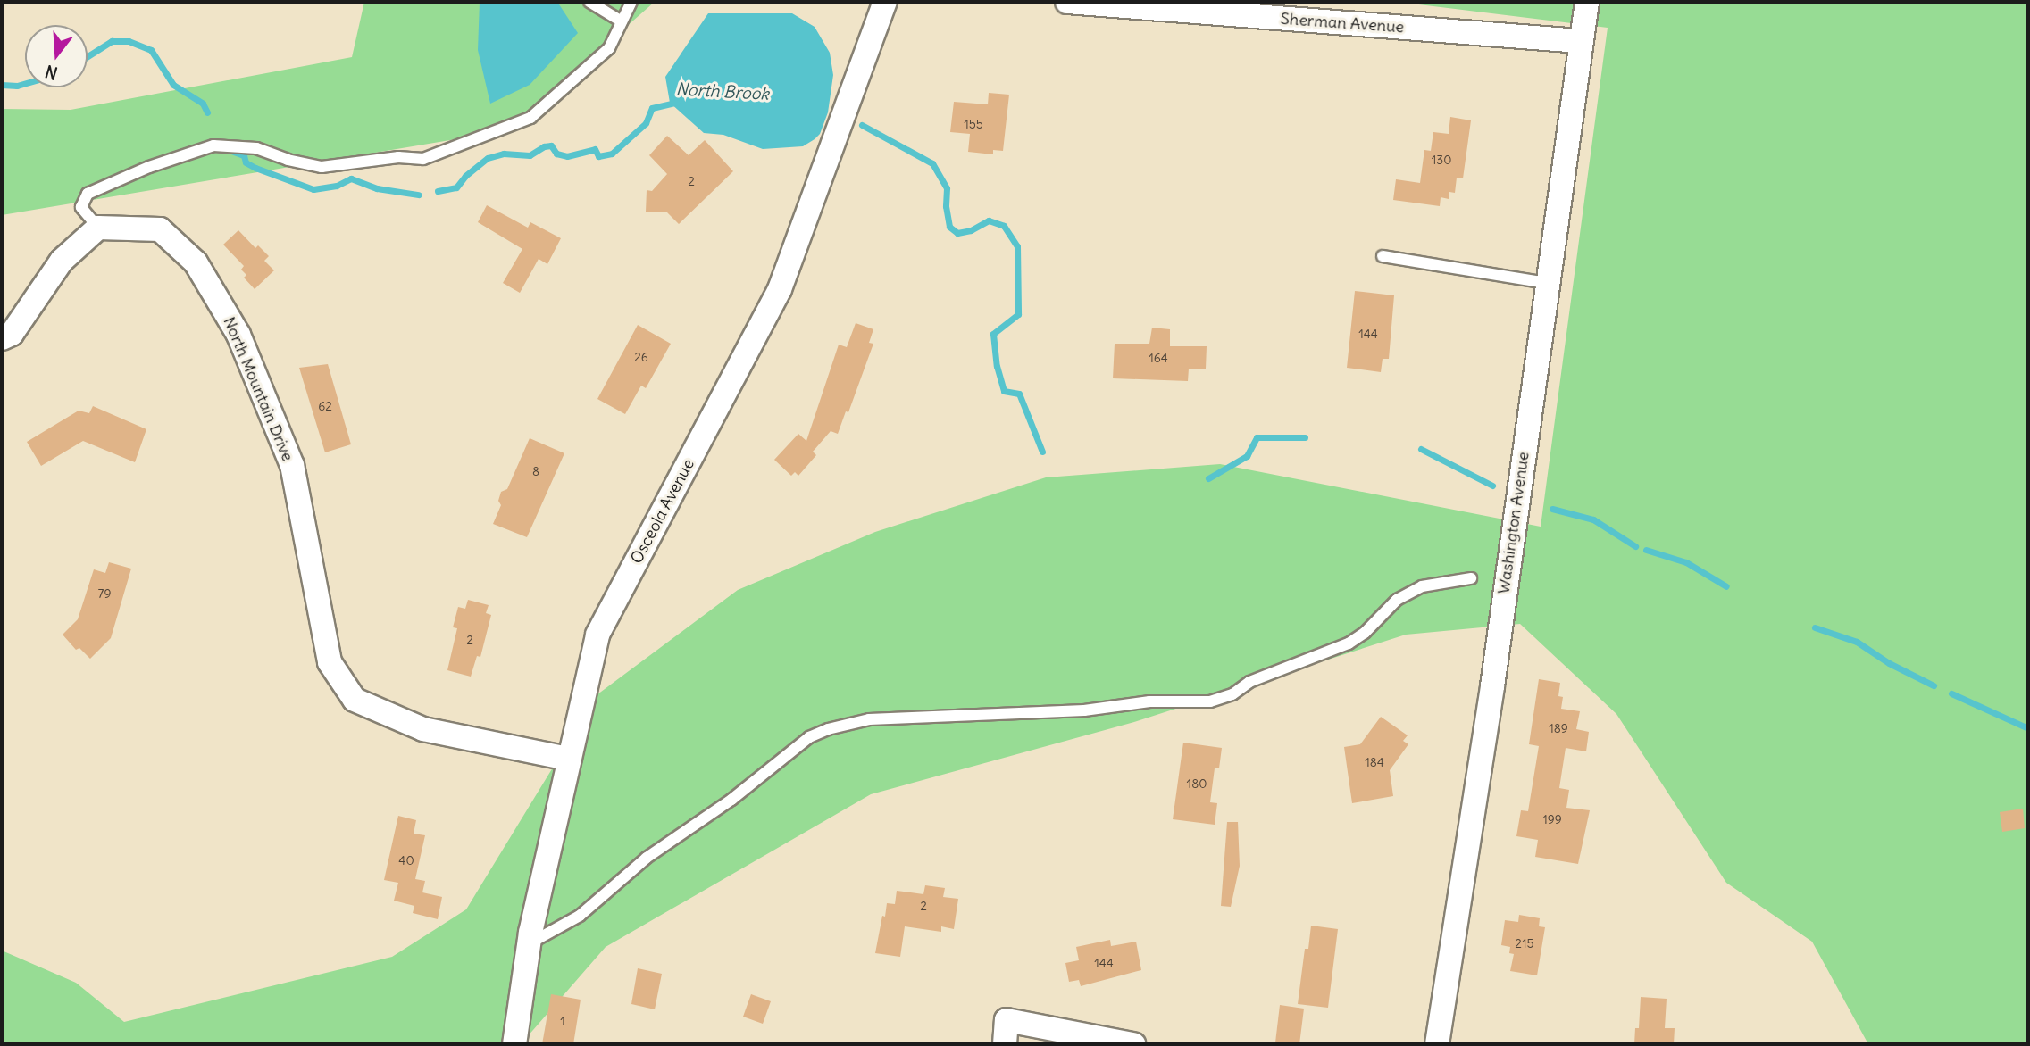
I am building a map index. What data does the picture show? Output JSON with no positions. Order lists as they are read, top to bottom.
{
  "streets": {
    "street": [
      "Sherman Avenue",
      "North Mountain Drive",
      "Osceola Avenue",
      "Washington Avenue"
    ]
  },
  "crossings": [
    ["Sherman Avenue", "Washington Avenue"],
    ["North Mountain Drive", "Osceola Avenue"]
  ],
  "water": ["North Brook"],
  "house_numbers": [
    "155",
    "130",
    "2",
    "144",
    "26",
    "164",
    "62",
    "8",
    "79",
    "2",
    "189",
    "184",
    "180",
    "199",
    "40",
    "2",
    "215",
    "144",
    "1"
  ],
  "north": "bottom"
}
